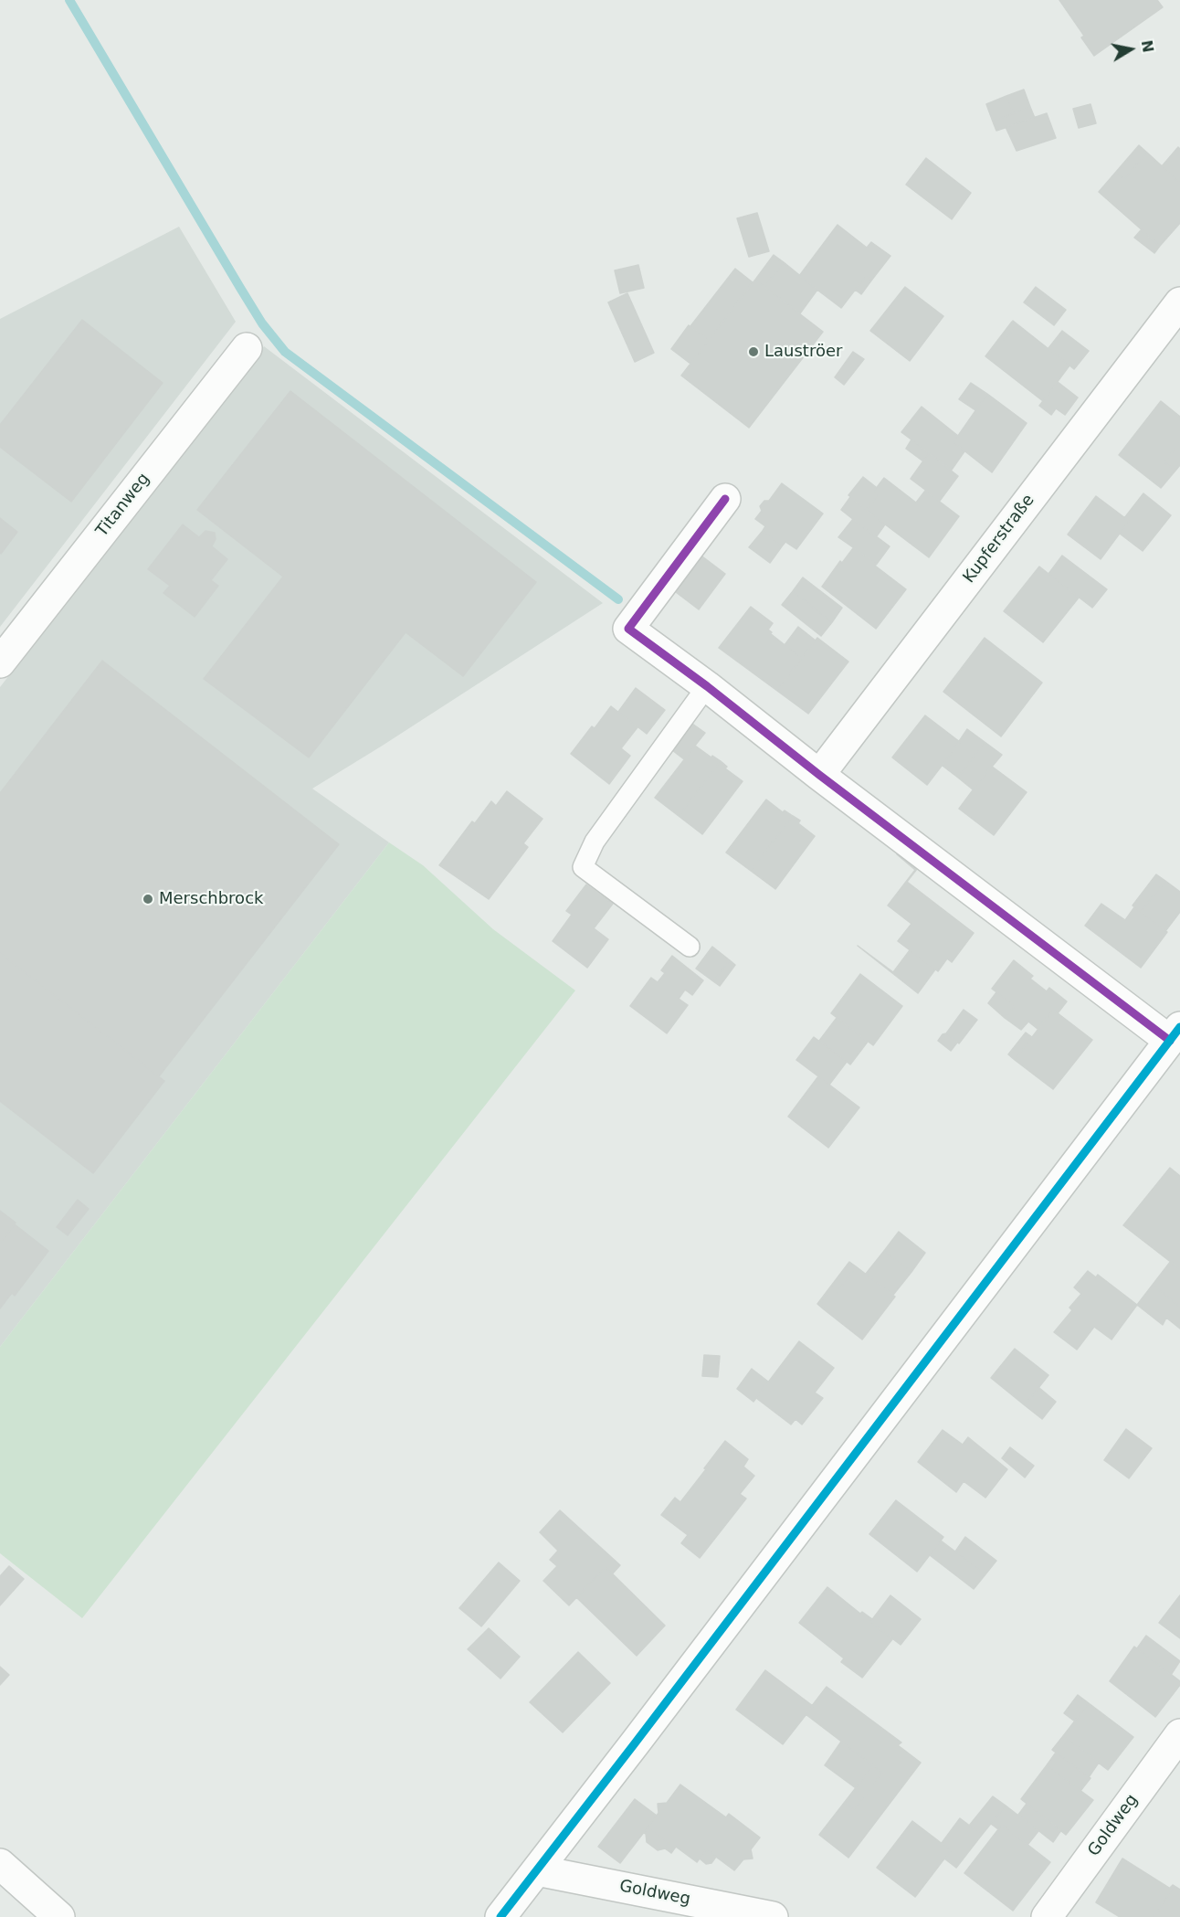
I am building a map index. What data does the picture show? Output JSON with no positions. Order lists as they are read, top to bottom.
{
  "streets": {
    "street": ["Titanweg", "Kupferstraße", "Goldweg"]
  },
  "places": ["Lauströer", "Merschbrock"],
  "north": "right"
}
